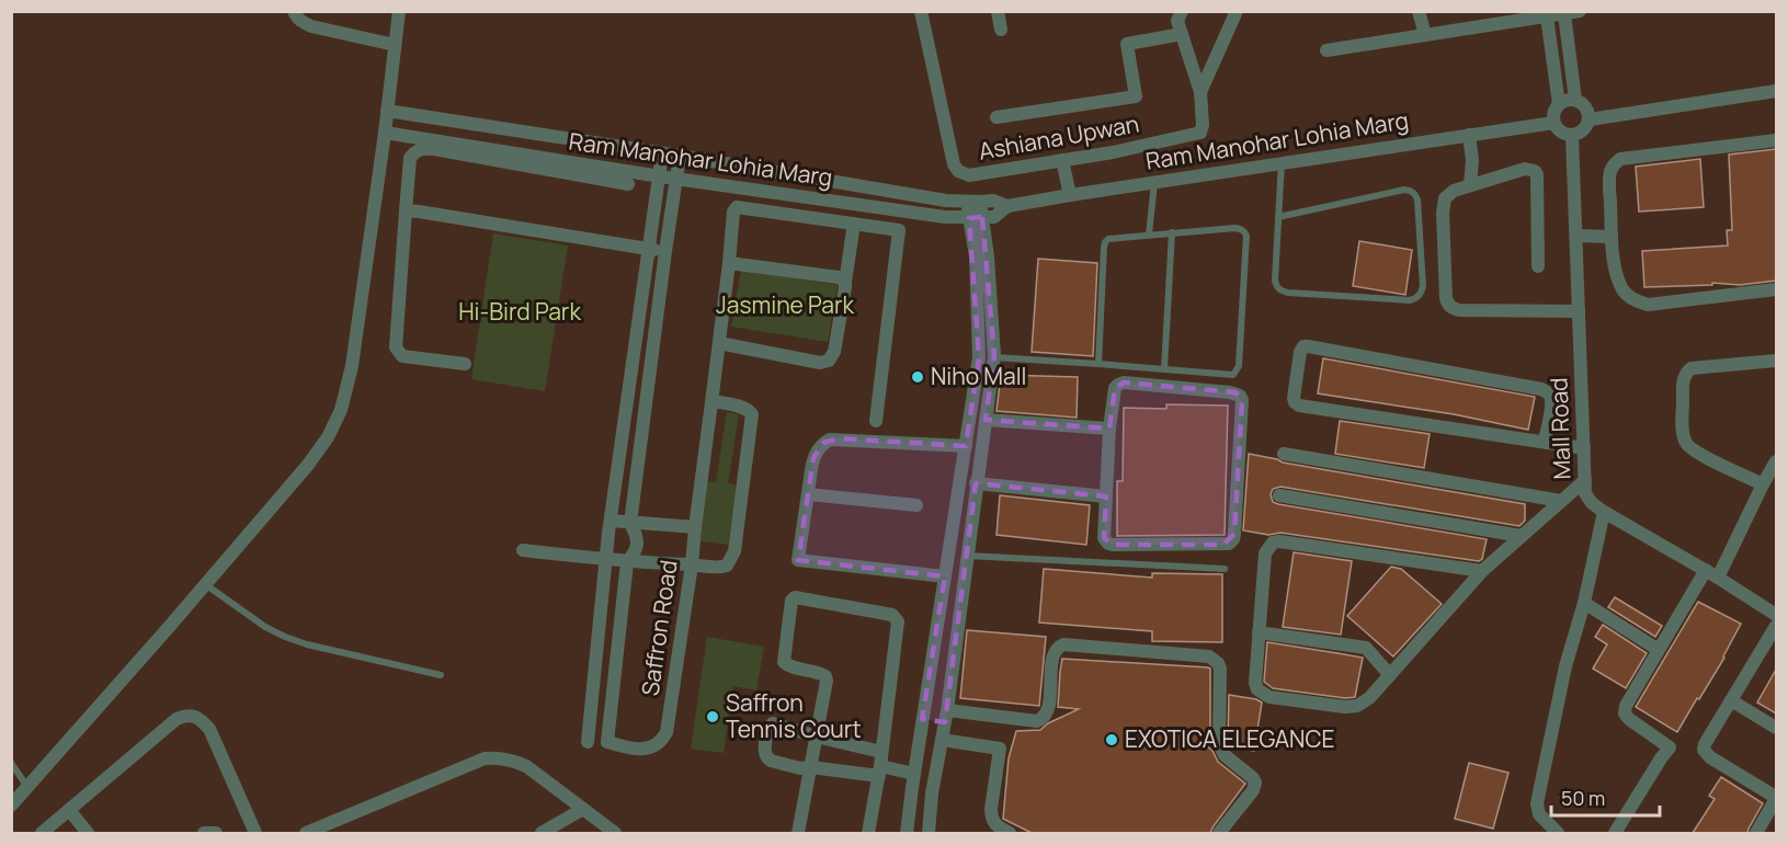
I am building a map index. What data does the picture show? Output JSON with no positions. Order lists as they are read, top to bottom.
{
  "streets": {
    "street": [
      "Ashiana Upwan",
      "Ram Manohar Lohia Marg",
      "Mall Road",
      "Saffron Road"
    ]
  },
  "crossings": [
    ["Ram Manohar Lohia Marg", "Mall Road"]
  ],
  "parks": ["Jasmine Park", "Hi-Bird Park"],
  "places": ["Niho Mall", "Saffron Tennis Court", "EXOTICA ELEGANCE"],
  "scale_bar": "50 m"
}
